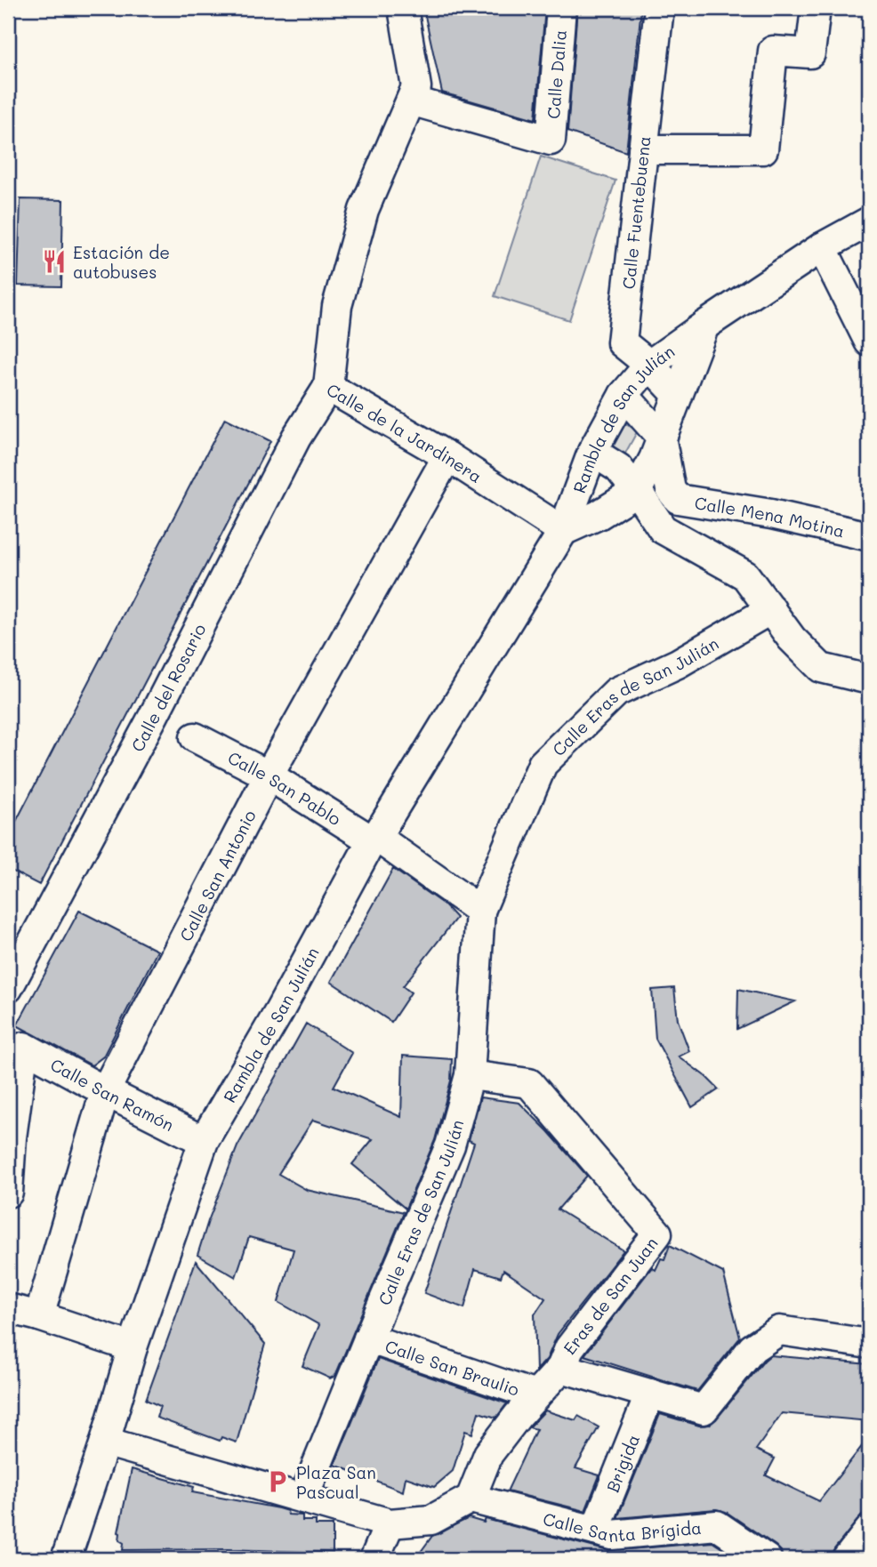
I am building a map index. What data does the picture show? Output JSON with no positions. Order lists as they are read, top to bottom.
{
  "streets": {
    "street": [
      "Calle Dalia",
      "Calle Fuentebuena",
      "Rambla de San Julián",
      "Calle de la Jardinera",
      "Calle Mena Motina",
      "Calle del Rosario",
      "Calle Eras de San Julián",
      "Calle San Pablo",
      "Calle San Antonio",
      "Calle San Ramón",
      "Eras de San Juan",
      "Calle San Braulio",
      "Brigida",
      "Calle Santa Brígida"
    ]
  },
  "crossings": [
    ["Calle Dalia", "Calle de la Jardinera"],
    ["Calle Fuentebuena", "Rambla de San Julián"],
    ["Rambla de San Julián", "Calle de la Jardinera"],
    ["Rambla de San Julián", "Calle Mena Motina"],
    ["Rambla de San Julián", "Calle San Pablo"],
    ["Rambla de San Julián", "Calle San Ramón"],
    ["Calle de la Jardinera", "Calle del Rosario"],
    ["Calle de la Jardinera", "Calle San Antonio"],
    ["Calle Eras de San Julián", "Eras de San Juan"],
    ["Calle Eras de San Julián", "Calle San Braulio"],
    ["Calle San Pablo", "Calle San Antonio"],
    ["Calle San Antonio", "Calle San Ramón"],
    ["Eras de San Juan", "Calle San Braulio"],
    ["Eras de San Juan", "Calle Santa Brígida"],
    ["Brigida", "Calle Santa Brígida"]
  ],
  "places": {
    "restaurant": ["Estación de autobuses"],
    "parking": ["Plaza San Pascual"]
  }
}
